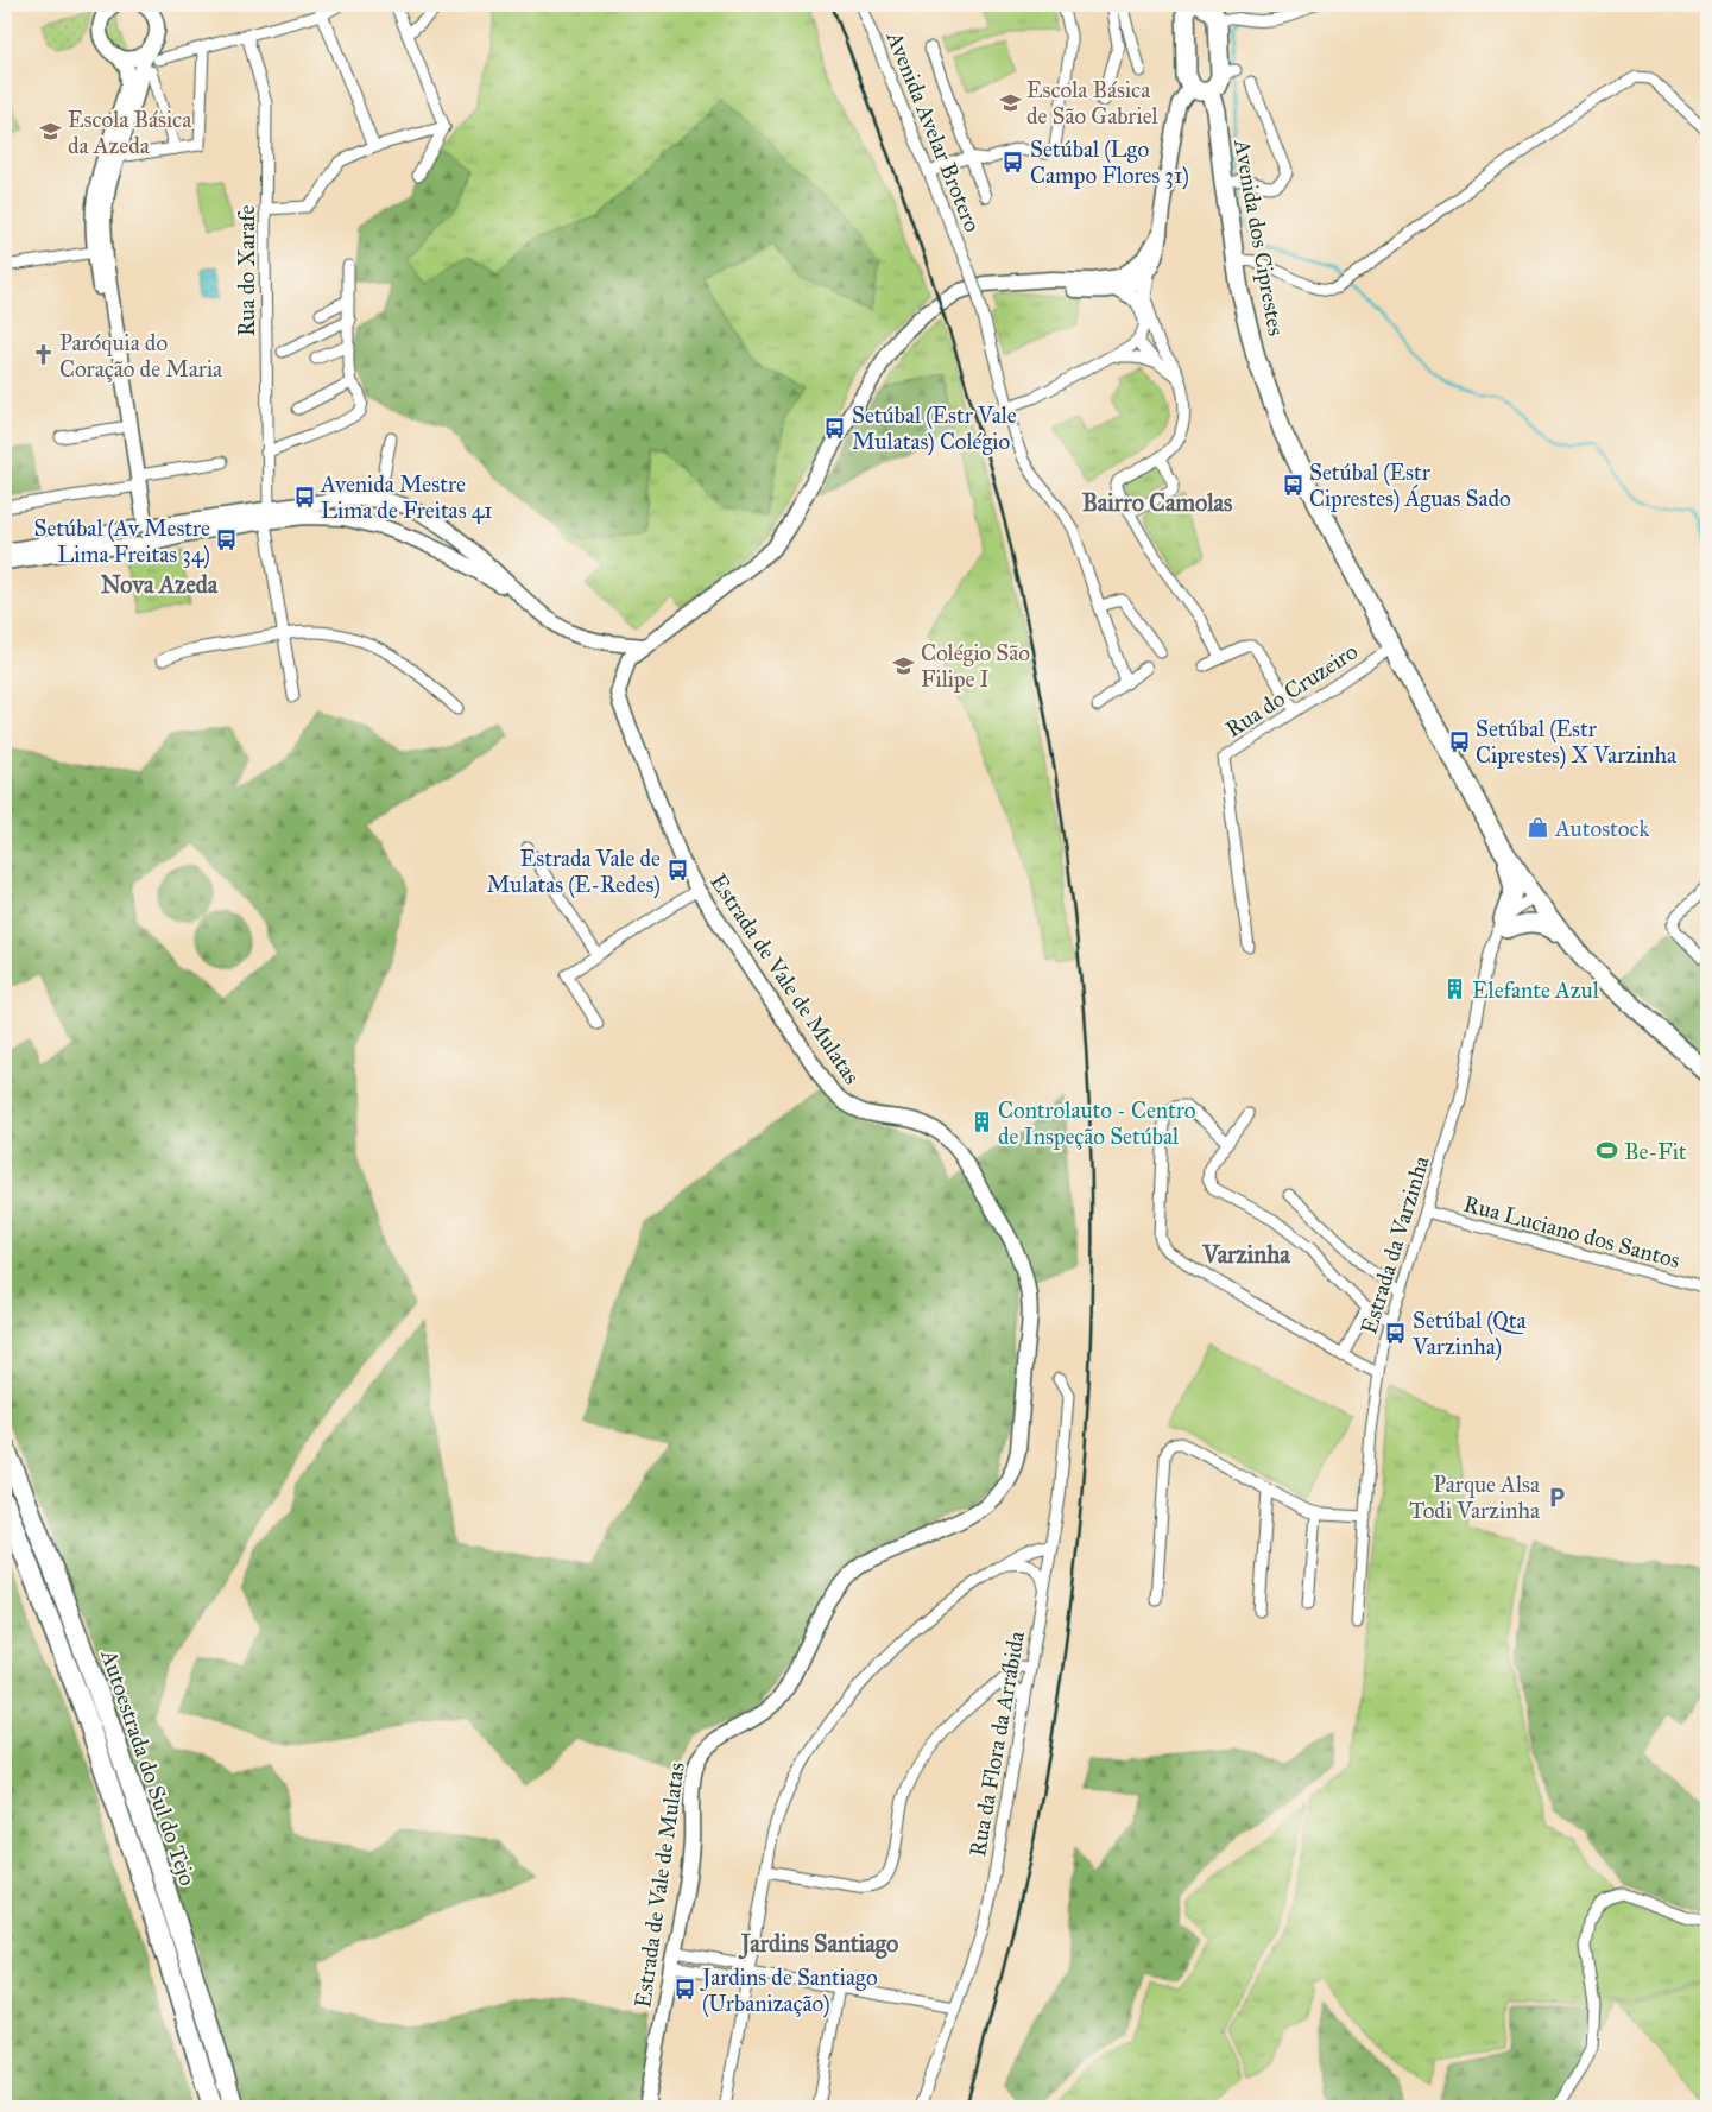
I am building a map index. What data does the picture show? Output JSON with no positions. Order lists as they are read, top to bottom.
{
  "streets": {
    "highway": ["Autoestrada do Sul do Tejo"],
    "main road": ["Avenida dos Ciprestes"],
    "street": [
      "Avenida Avelar Brotero",
      "Rua do Xarafe",
      "Rua do Cruzeiro",
      "Estrada de Vale de Mulatas",
      "Rua Luciano dos Santos",
      "Estrada da Varzinha",
      "Rua da Flora da Arrábida"
    ]
  },
  "crossings": [
    ["Avenida dos Ciprestes", "Rua do Cruzeiro"],
    ["Avenida dos Ciprestes", "Estrada da Varzinha"],
    ["Rua Luciano dos Santos", "Estrada da Varzinha"]
  ],
  "districts": [
    "Bairro Camolas",
    "Nova Azeda",
    "Varzinha",
    "Jardins Santiago"
  ],
  "places": {
    "school or university": ["Escola Básica de São Gabriel", "Escola Básica da Azeda", "Colégio São Filipe I"],
    "bus stop": [
      "Setúbal (Lgo Campo Flores 31)",
      "Setúbal (Estr Vale Mulatas) Colégio",
      "Setúbal (Estr Ciprestes) Águas Sado",
      "Avenida Mestre Lima de Freitas 41",
      "Setúbal (Av Mestre Lima Freitas 34)",
      "Setúbal (Estr Ciprestes) X Varzinha",
      "Estrada Vale de Mulatas (E-Redes)",
      "Setúbal (Qta Varzinha)",
      "Jardins de Santiago (Urbanização)"
    ],
    "church": ["Paróquia do Coração de Maria"],
    "shop": ["Autostock"],
    "building": ["Elefante Azul", "Controlauto - Centro de Inspeção Setúbal"],
    "sports": ["Be-Fit"],
    "parking": ["Parque Alsa Todi Varzinha"]
  }
}
